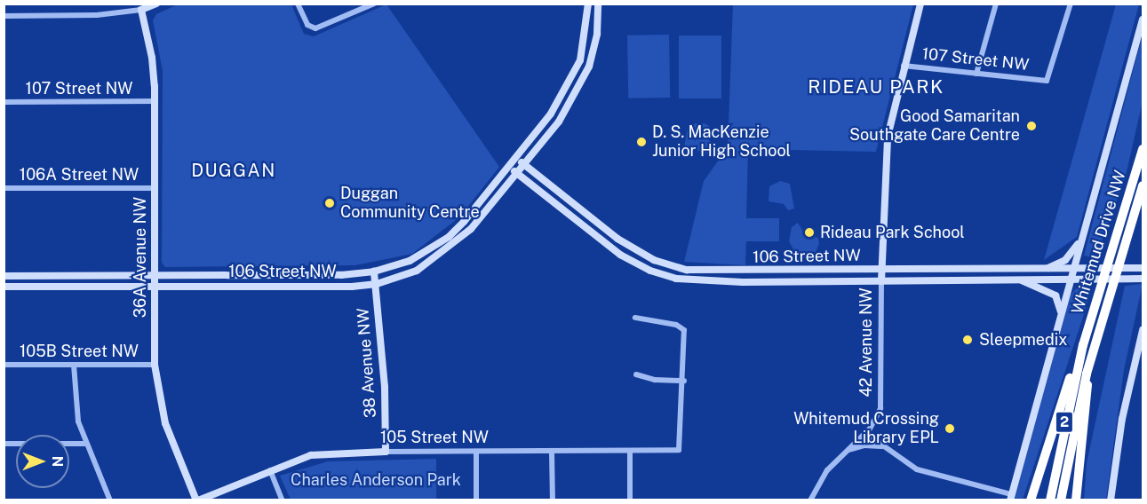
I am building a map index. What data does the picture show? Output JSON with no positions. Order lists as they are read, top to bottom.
{
  "streets": {
    "highway": ["Whitemud Drive NW", "2"],
    "street": [
      "107 Street NW",
      "106A Street NW",
      "106 Street NW",
      "36A Avenue NW",
      "42 Avenue NW",
      "105B Street NW",
      "38 Avenue NW",
      "105 Street NW"
    ]
  },
  "crossings": [
    ["107 Street NW", "36A Avenue NW"],
    ["107 Street NW", "42 Avenue NW"],
    ["106A Street NW", "36A Avenue NW"],
    ["Whitemud Drive NW", "106 Street NW"],
    ["106 Street NW", "36A Avenue NW"],
    ["106 Street NW", "42 Avenue NW"],
    ["106 Street NW", "38 Avenue NW"],
    ["36A Avenue NW", "105B Street NW"],
    ["36A Avenue NW", "105 Street NW"],
    ["38 Avenue NW", "105 Street NW"]
  ],
  "districts": ["RIDEAU PARK", "DUGGAN"],
  "parks": ["Charles Anderson Park"],
  "places": [
    "Good Samaritan Southgate Care Centre",
    "D. S. MacKenzie Junior High School",
    "Duggan Community Centre",
    "Rideau Park School",
    "Sleepmedix",
    "Whitemud Crossing Library EPL"
  ],
  "north": "right"
}
